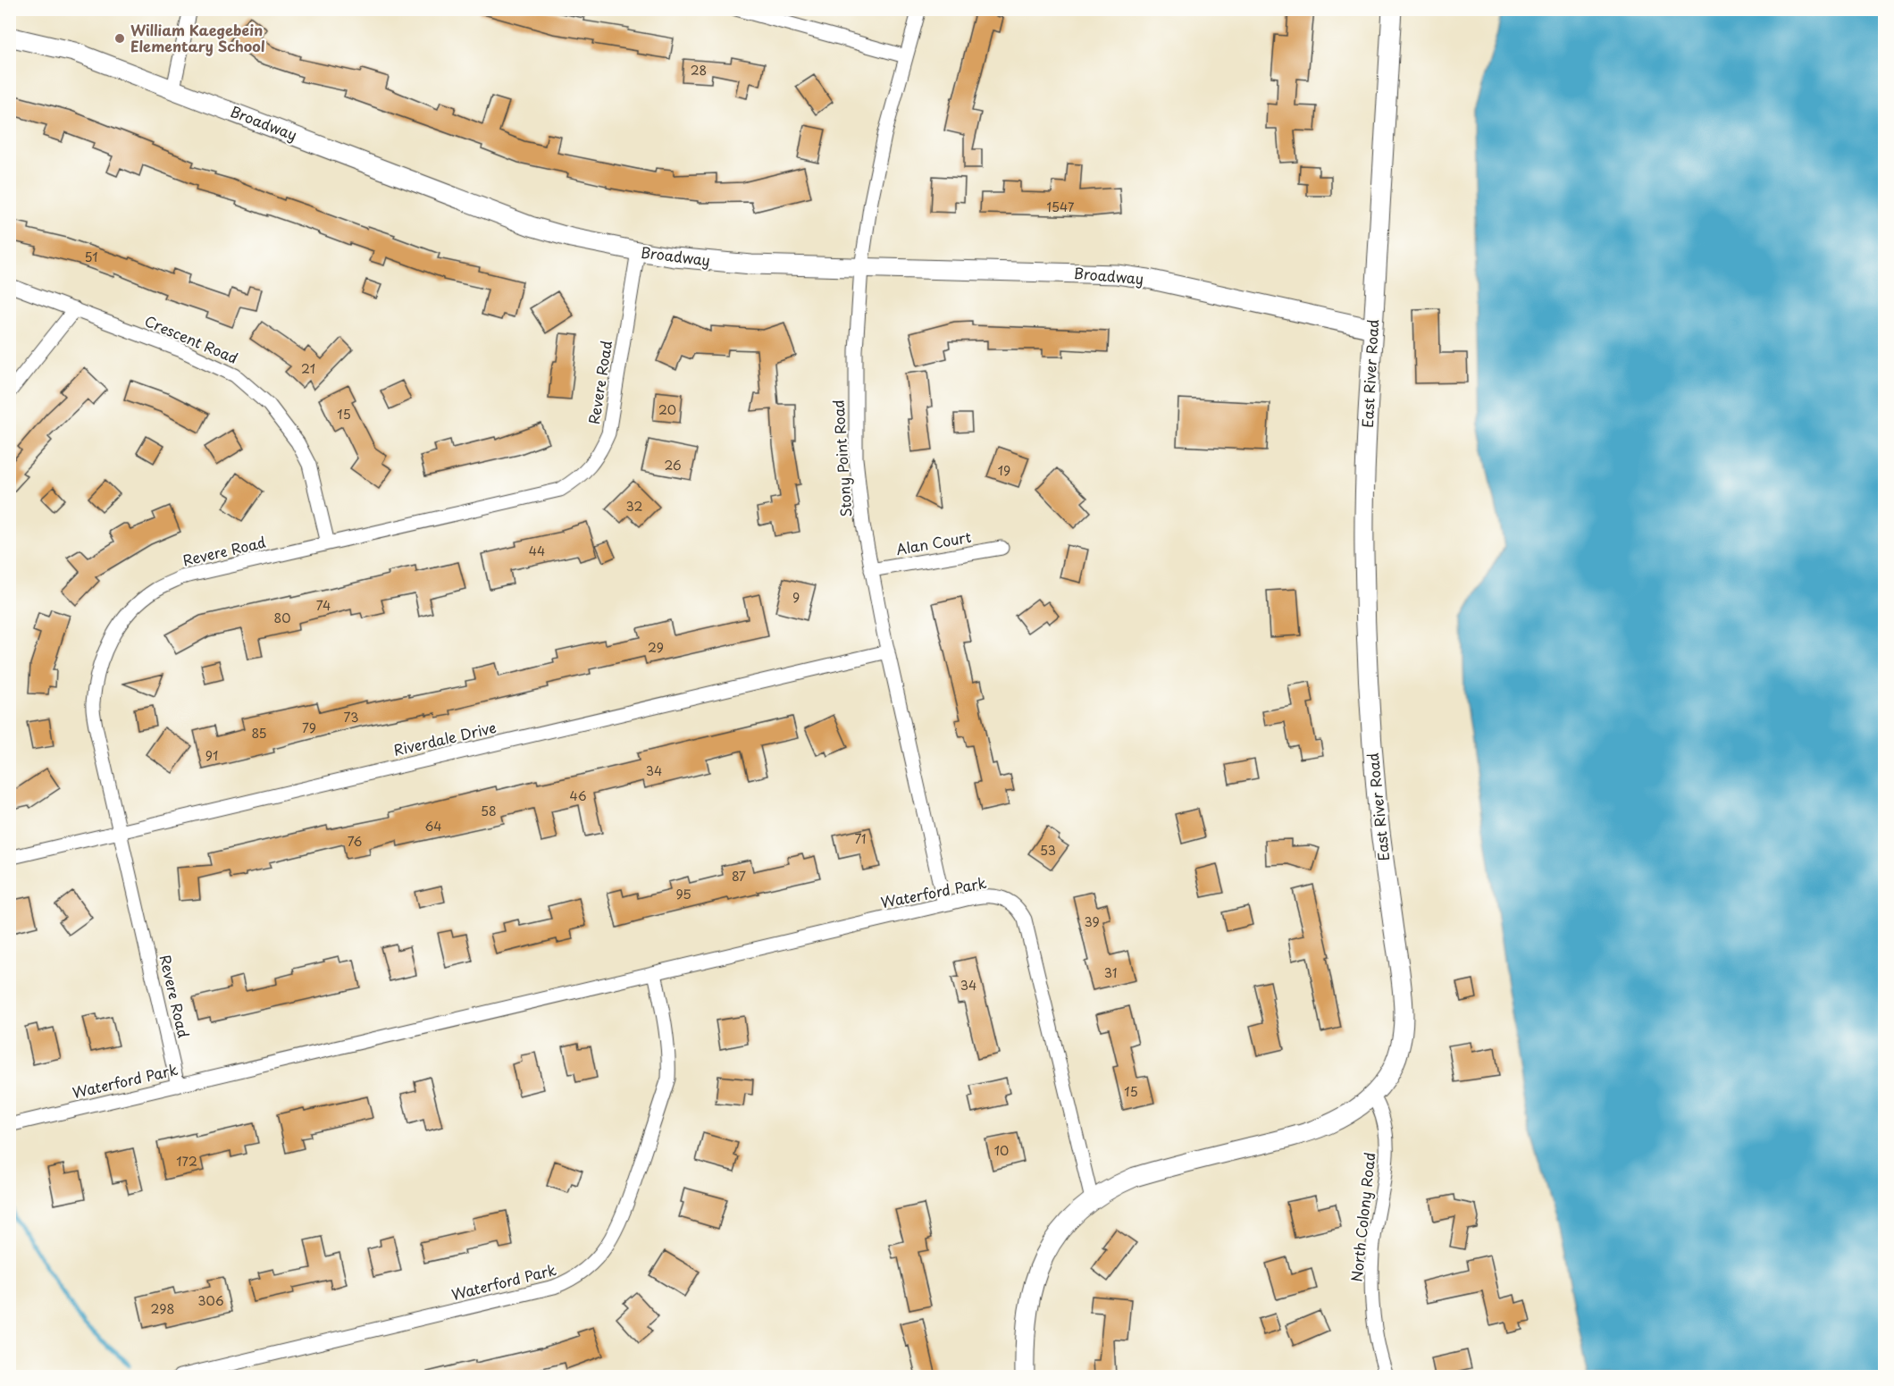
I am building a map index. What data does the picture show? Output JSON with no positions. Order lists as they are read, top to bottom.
{
  "streets": {
    "main road": ["Broadway", "East River Road"],
    "street": [
      "Crescent Road",
      "Revere Road",
      "Stony Point Road",
      "Alan Court",
      "Riverdale Drive",
      "Waterford Park",
      "North Colony Road"
    ]
  },
  "crossings": [
    ["Broadway", "East River Road"],
    ["Broadway", "Revere Road"],
    ["Broadway", "Stony Point Road"],
    ["Crescent Road", "Revere Road"],
    ["East River Road", "Waterford Park"],
    ["East River Road", "North Colony Road"],
    ["Revere Road", "Riverdale Drive"],
    ["Revere Road", "Waterford Park"],
    ["Stony Point Road", "Alan Court"],
    ["Stony Point Road", "Riverdale Drive"],
    ["Stony Point Road", "Waterford Park"]
  ],
  "places": ["William Kaegebein Elementary School"],
  "house_numbers": [
    "28",
    "1547",
    "51",
    "21",
    "20",
    "15",
    "26",
    "19",
    "32",
    "44",
    "9",
    "74",
    "80",
    "29",
    "73",
    "79",
    "85",
    "91",
    "34",
    "46",
    "58",
    "64",
    "71",
    "76",
    "53",
    "87",
    "95",
    "39",
    "31",
    "34",
    "15",
    "10",
    "172",
    "306",
    "298"
  ]
}
